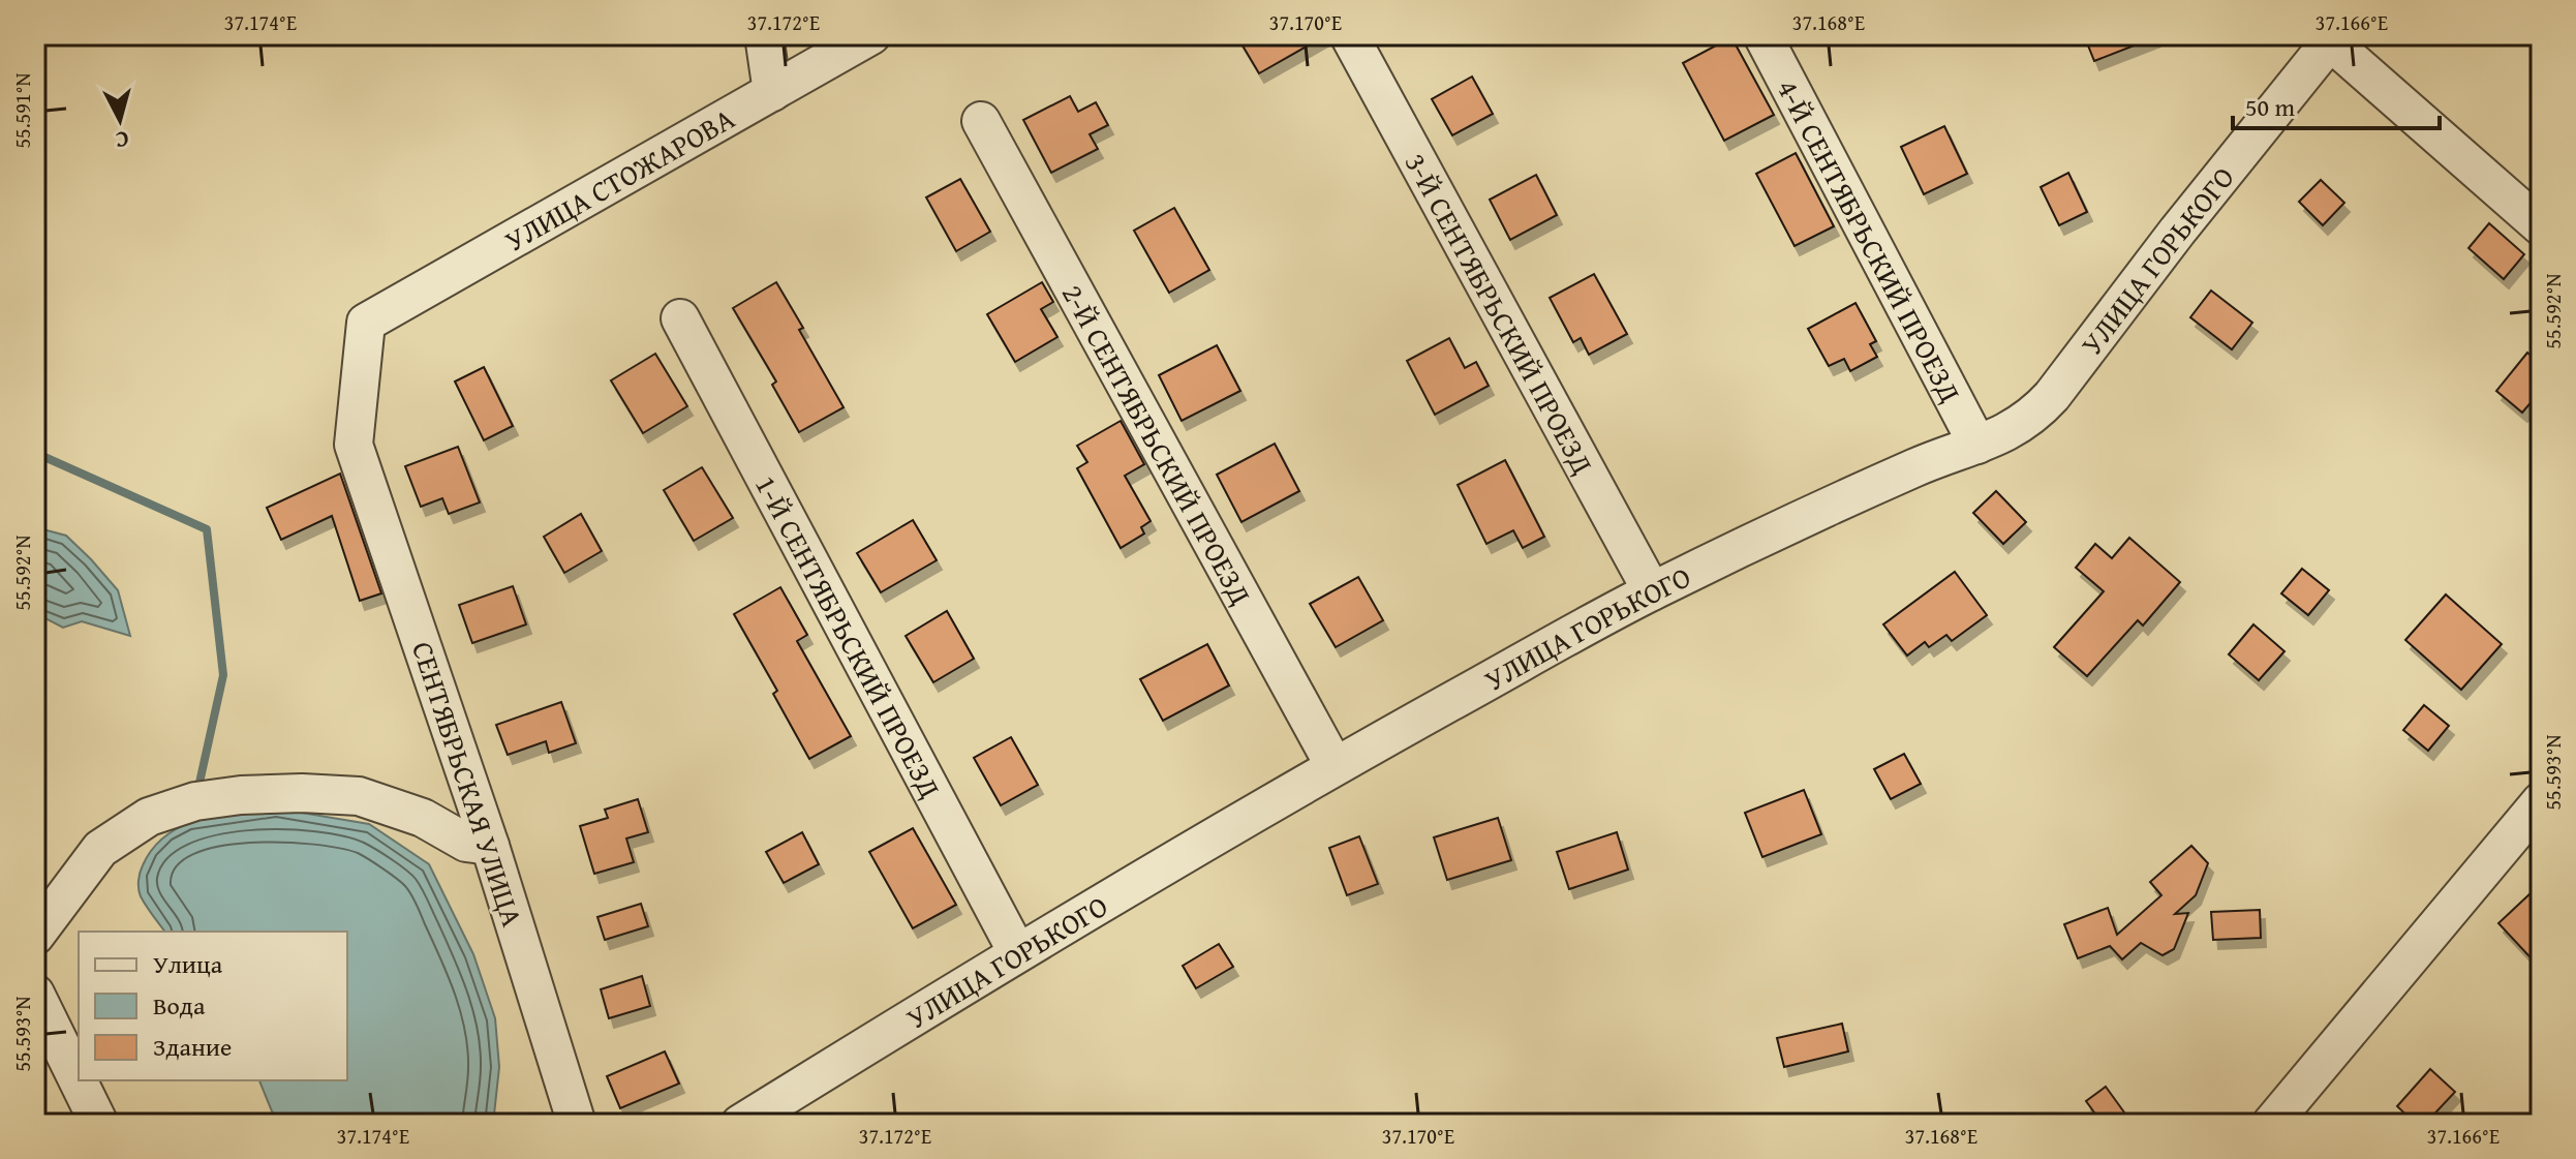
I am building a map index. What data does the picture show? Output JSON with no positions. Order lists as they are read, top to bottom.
{
  "streets": {
    "street": [
      "УЛИЦА СТОЖАРОВА",
      "4-Й СЕНТЯБРЬСКИЙ ПРОЕЗД",
      "УЛИЦА ГОРЬКОГО",
      "3-Й СЕНТЯБРЬСКИЙ ПРОЕЗД",
      "2-Й СЕНТЯБРЬСКИЙ ПРОЕЗД",
      "1-Й СЕНТЯБРЬСКИЙ ПРОЕЗД",
      "СЕНТЯБРЬСКАЯ УЛИЦА"
    ]
  },
  "crossings": [
    ["УЛИЦА СТОЖАРОВА", "СЕНТЯБРЬСКАЯ УЛИЦА"],
    ["4-Й СЕНТЯБРЬСКИЙ ПРОЕЗД", "УЛИЦА ГОРЬКОГО"],
    ["УЛИЦА ГОРЬКОГО", "3-Й СЕНТЯБРЬСКИЙ ПРОЕЗД"],
    ["УЛИЦА ГОРЬКОГО", "2-Й СЕНТЯБРЬСКИЙ ПРОЕЗД"],
    ["УЛИЦА ГОРЬКОГО", "1-Й СЕНТЯБРЬСКИЙ ПРОЕЗД"]
  ],
  "legend": ["Улица", "Вода", "Здание"],
  "scale_bar": "50 m",
  "north": "bottom",
  "coordinates": [
    "37.174°E",
    "37.172°E",
    "37.170°E",
    "37.168°E",
    "37.166°E",
    "55.591°N",
    "55.592°N",
    "55.593°N"
  ]
}
